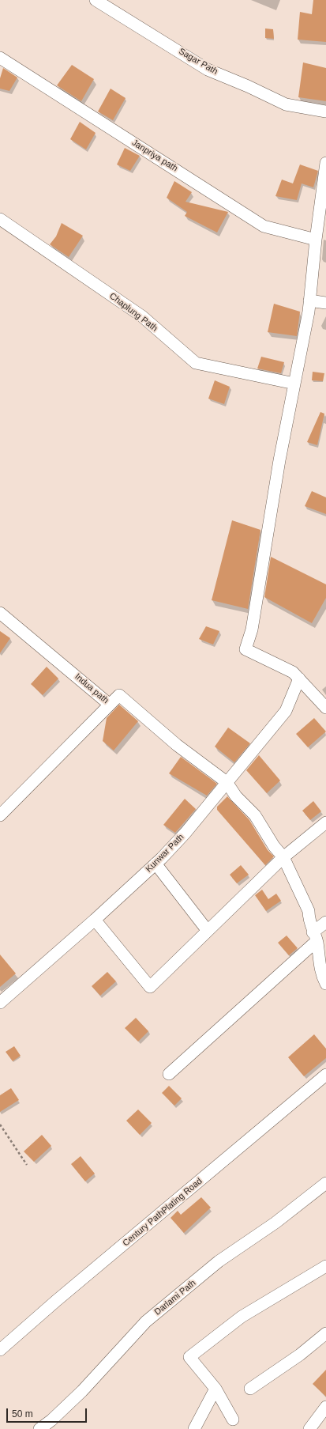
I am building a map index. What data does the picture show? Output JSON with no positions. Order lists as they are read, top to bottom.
{
  "streets": {
    "street": [
      "Sagar Path",
      "Janpriya path",
      "Chaplung Path",
      "Indua path",
      "Kunwar Path",
      "Century PathPlating Road",
      "Darlami Path"
    ]
  },
  "crossings": [
    ["Indua path", "Kunwar Path"]
  ],
  "scale_bar": "50 m"
}
